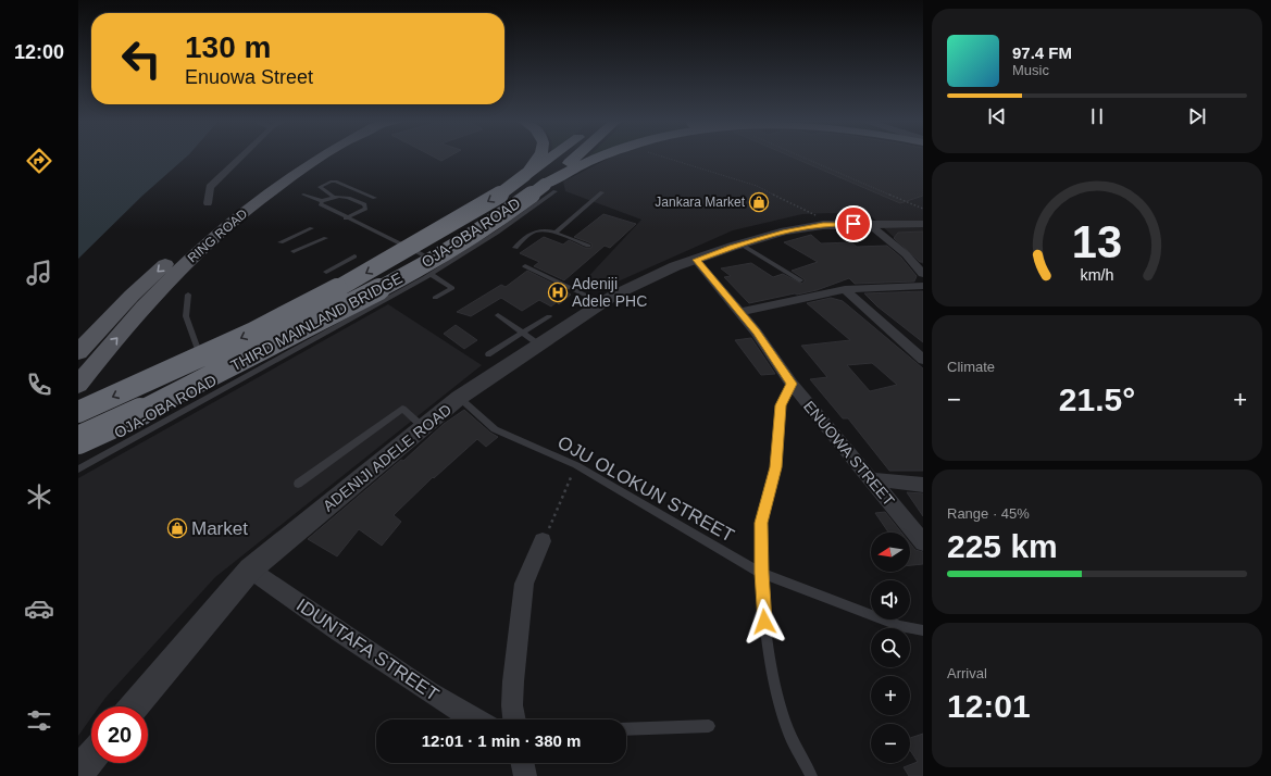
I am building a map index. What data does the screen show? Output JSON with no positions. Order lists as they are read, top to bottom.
{
  "streets": {
    "highway": ["THIRD MAINLAND BRIDGE"],
    "main road": ["RING ROAD"],
    "street": ["ENUOWA STREET", "ADENIJI ADELE ROAD", "IDUNTAFA STREET"],
    "lane": ["OJA-OBA ROAD", "OJU OLOKUN STREET"]
  },
  "crossings": [
    ["OJA-OBA ROAD", "THIRD MAINLAND BRIDGE"],
    ["ENUOWA STREET", "ADENIJI ADELE ROAD"],
    ["ADENIJI ADELE ROAD", "OJU OLOKUN STREET"],
    ["ADENIJI ADELE ROAD", "IDUNTAFA STREET"]
  ],
  "places": {
    "shop": ["Jankara Market", "Market"],
    "hospital": ["Adeniji Adele PHC"]
  },
  "north": "left",
  "page": {
    "tabs": "12:00",
    "turn": ["130 m", "Enuowa Street"],
    "song": ["97.4 FM", "Music"],
    "tile": [
      "Climate",
      ["Range · 45%", "225 km"],
      ["Arrival", "12:01"]
    ],
    "heat": ["−", "21.5°", "+"],
    "map_buttons": ["+", "−"],
    "limit": "20",
    "trip": "12:01 · 1 min · 380 m",
    "gauge": ["13", "km/h"]
  }
}
